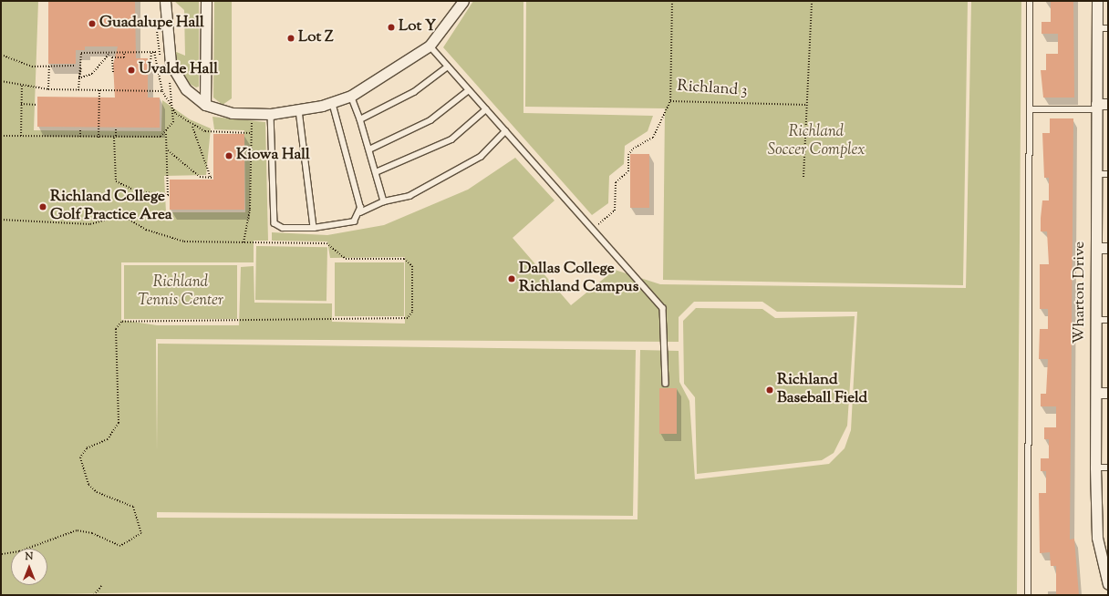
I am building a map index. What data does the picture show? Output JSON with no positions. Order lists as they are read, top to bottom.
{
  "streets": {
    "street": ["Wharton Drive"],
    "path": ["Richland 3"]
  },
  "parks": ["Richland Soccer Complex", "Richland Tennis Center"],
  "places": [
    "Guadalupe Hall",
    "Lot Y",
    "Lot Z",
    "Uvalde Hall",
    "Kiowa Hall",
    "Richland College Golf Practice Area",
    "Dallas College Richland Campus",
    "Richland Baseball Field"
  ],
  "north": "top"
}
